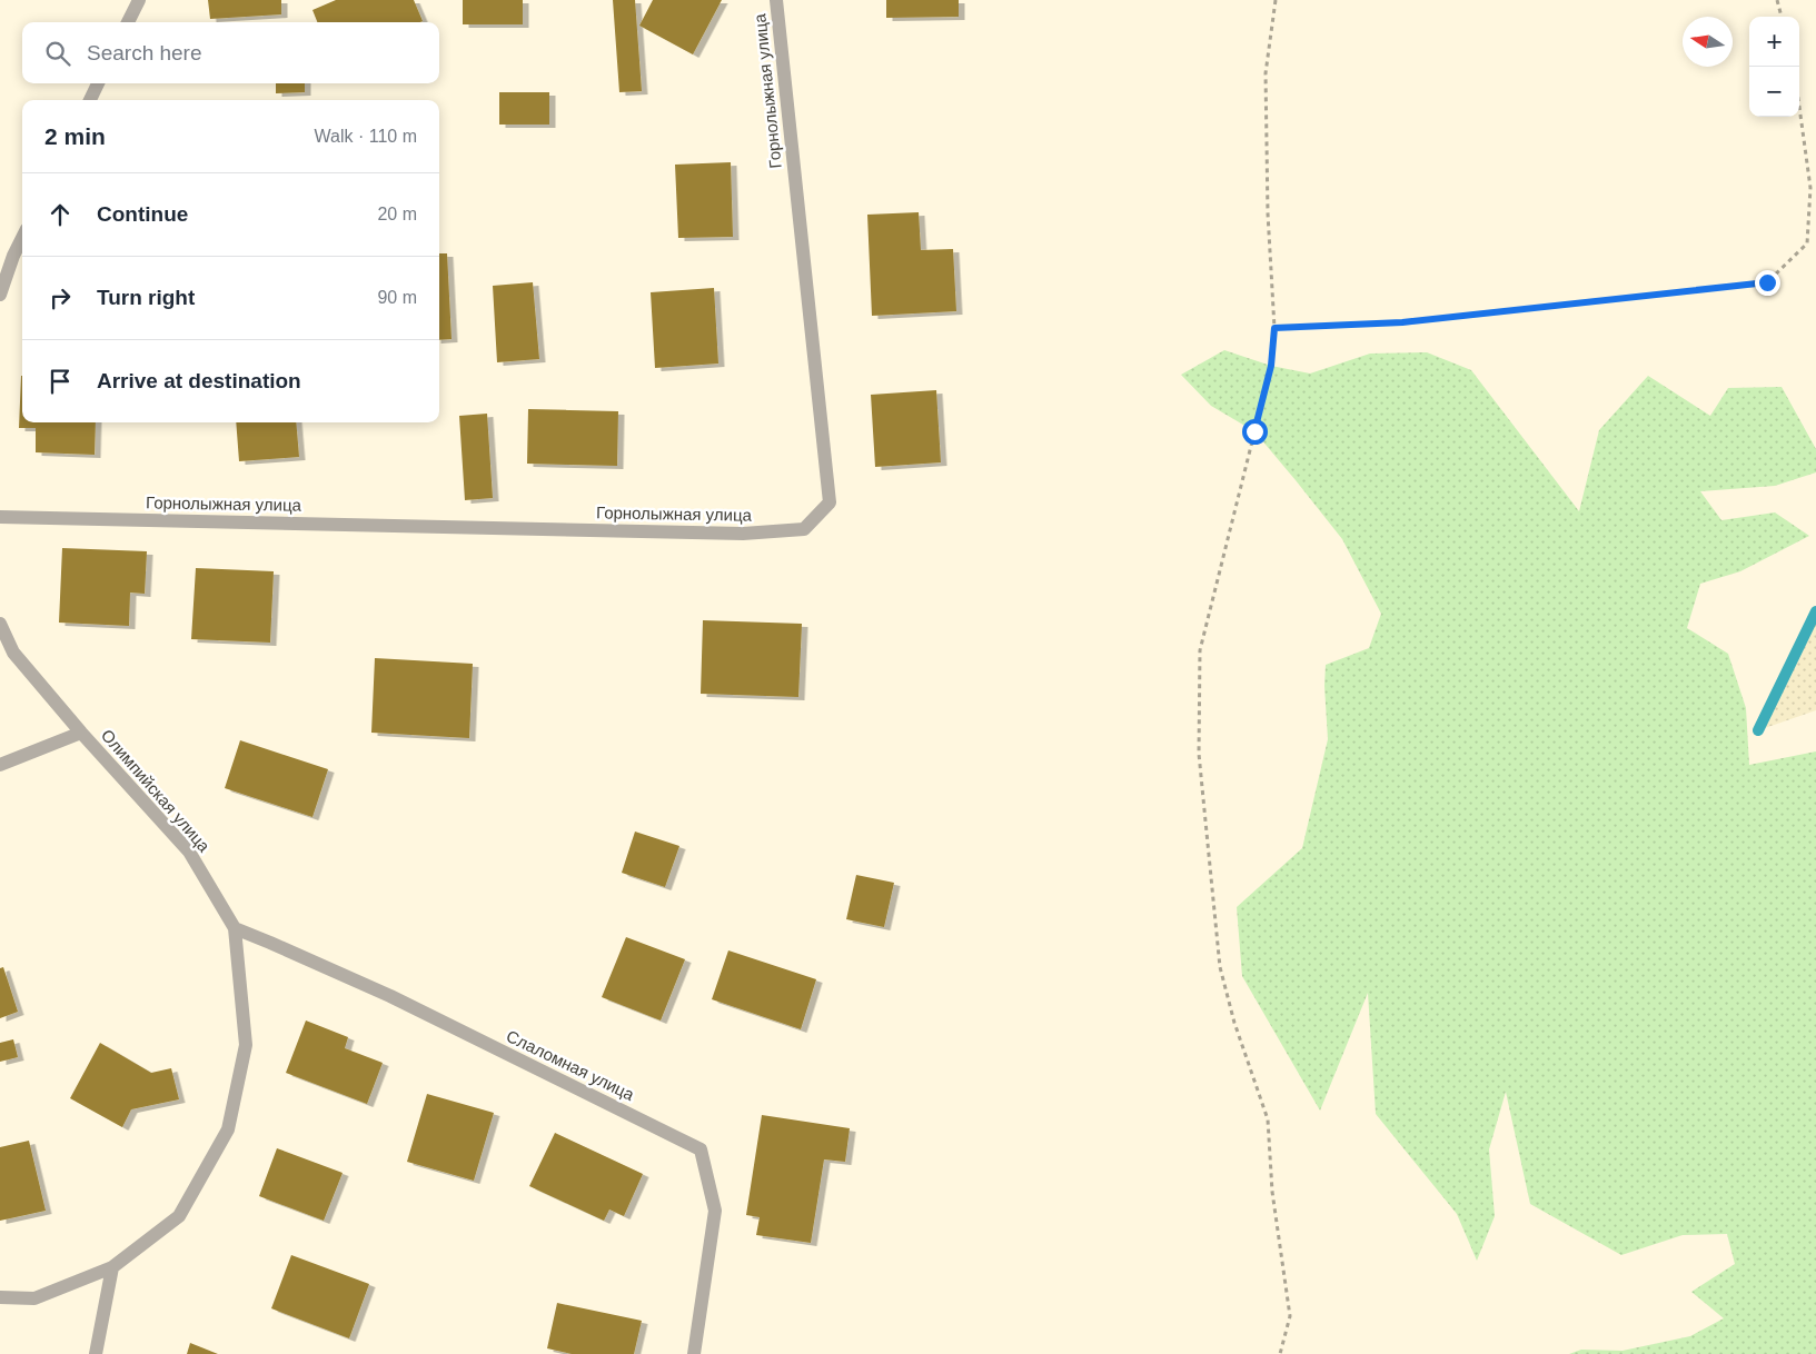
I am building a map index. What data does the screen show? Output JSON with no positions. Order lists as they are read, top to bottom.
{
  "streets": {
    "street": ["Горнолыжная улица", "Олимпийская улица", "Слаломная улица"]
  },
  "crossings": [
    ["Олимпийская улица", "Слаломная улица"]
  ],
  "north": "left",
  "page": {
    "map_buttons": ["+", "−"],
    "search": "Search here",
    "heading": ["2 min", "Walk · 110 m"],
    "list": [
      ["Continue", "20 m"],
      ["Turn right", "90 m"],
      "Arrive at destination"
    ]
  }
}
